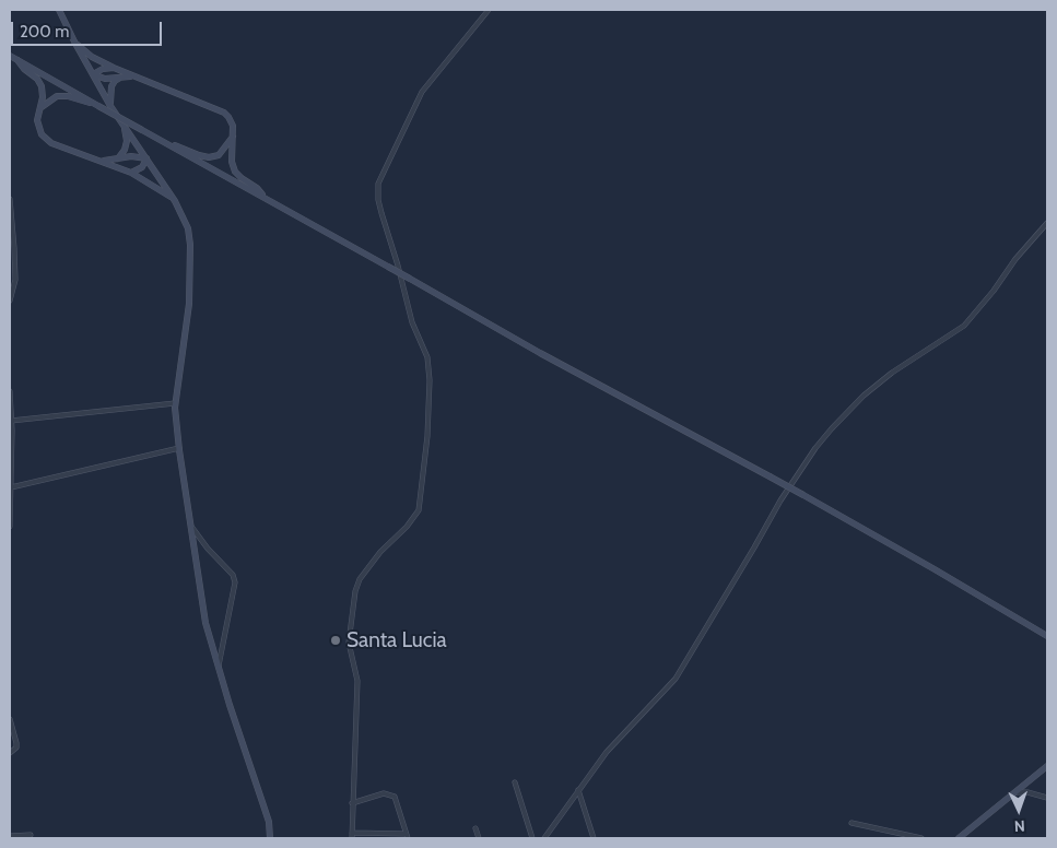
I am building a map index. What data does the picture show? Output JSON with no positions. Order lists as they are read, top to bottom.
{
  "places": ["Santa Lucia"],
  "scale_bar": "200 m",
  "north": "bottom"
}
